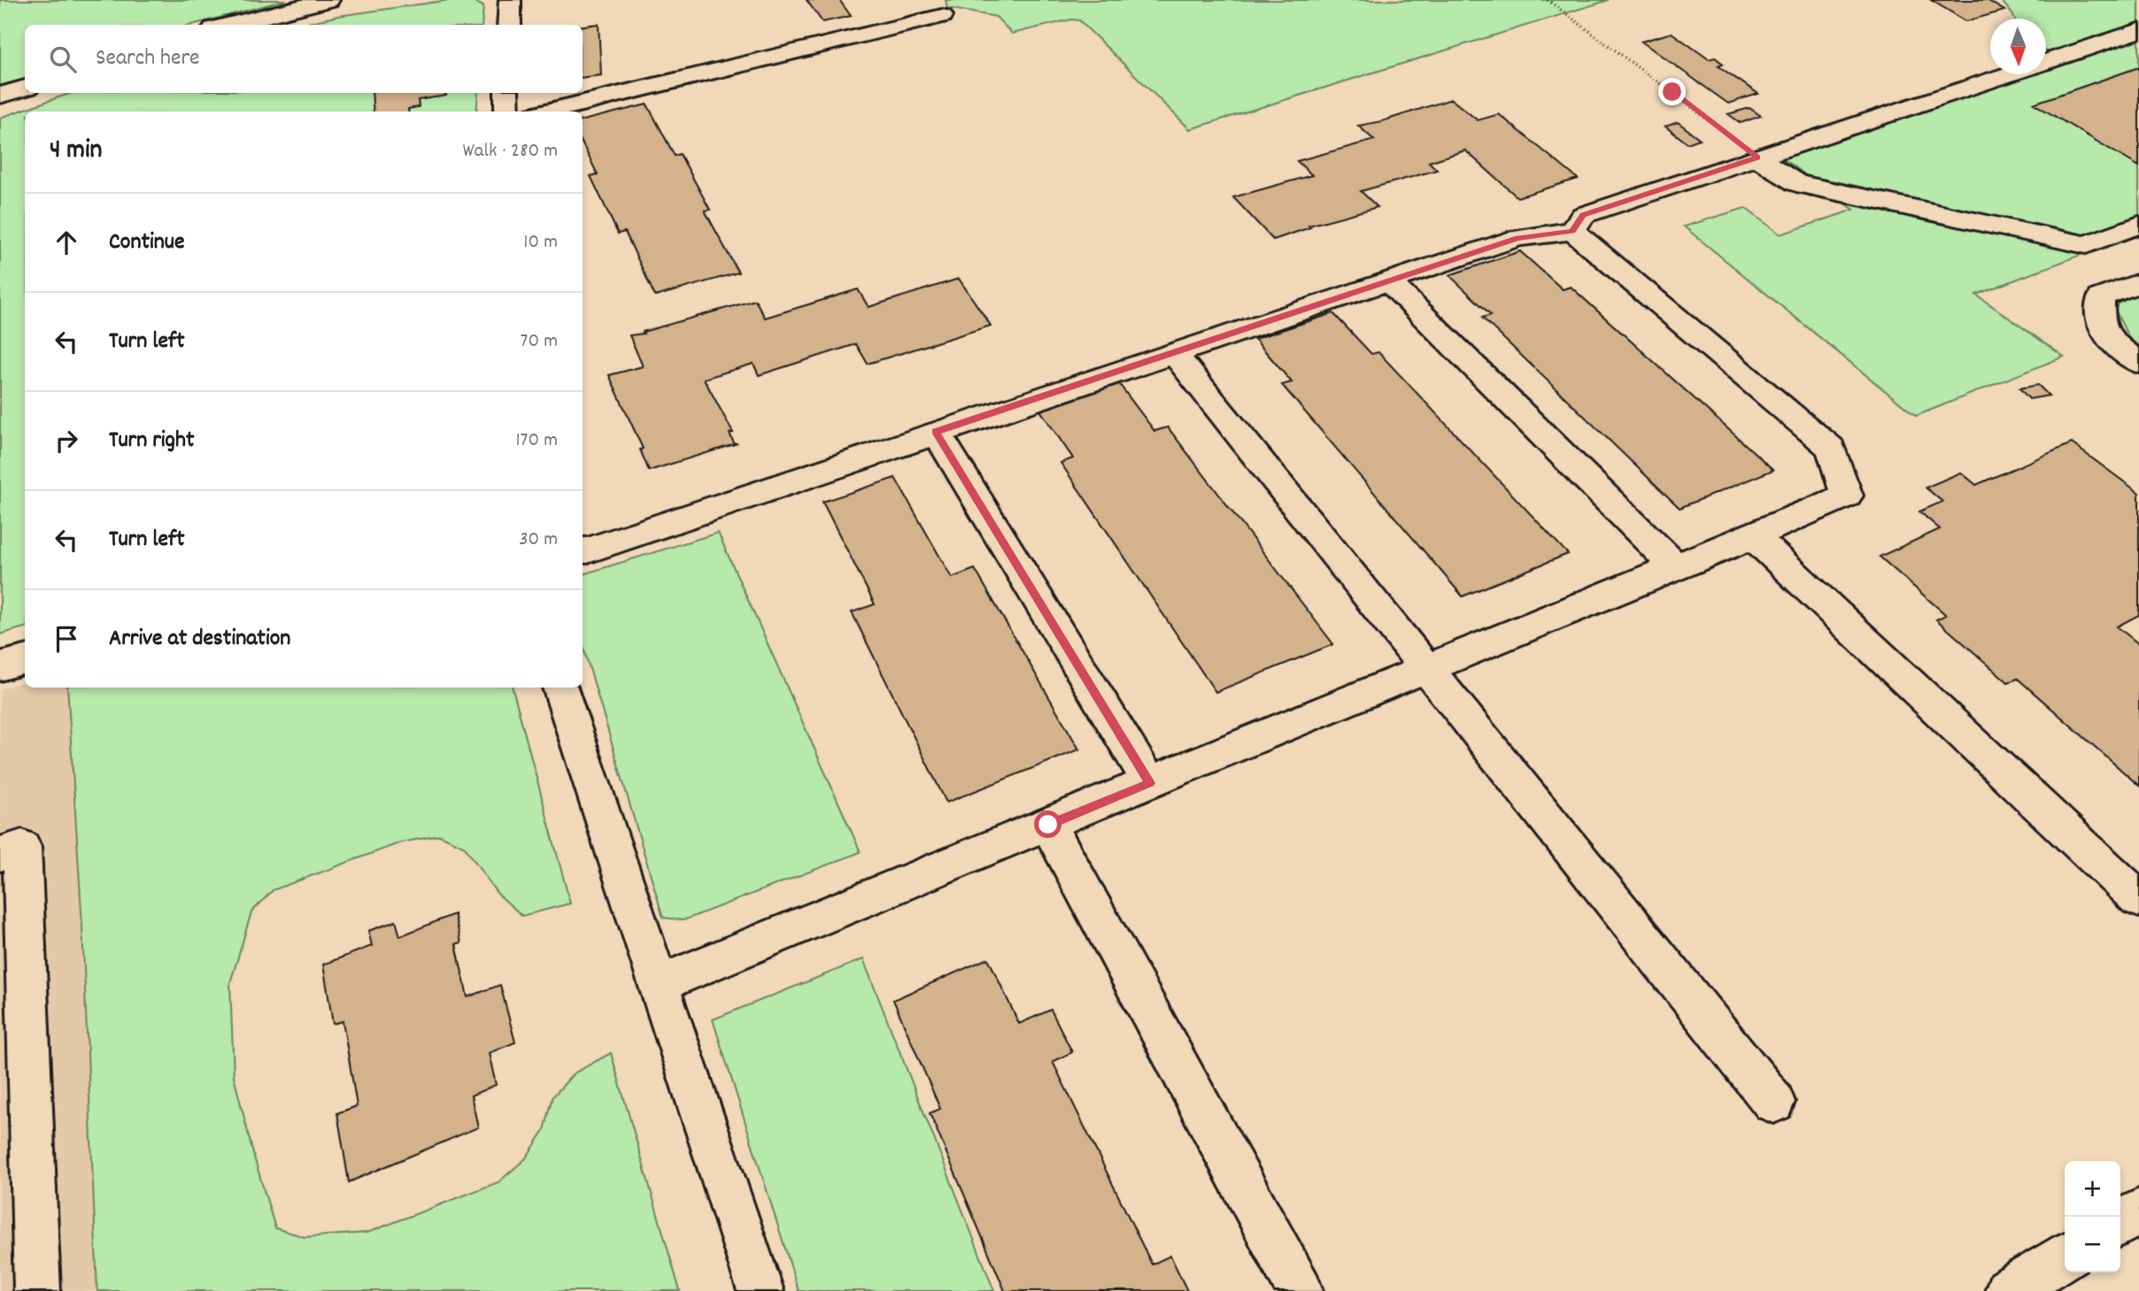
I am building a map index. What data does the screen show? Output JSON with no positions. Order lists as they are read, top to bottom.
{
  "north": "bottom",
  "page": {
    "search": "Search here",
    "heading": ["4 min", "Walk · 280 m"],
    "list": [
      ["Continue", "10 m"],
      ["Turn left", "70 m"],
      ["Turn right", "170 m"],
      ["Turn left", "30 m"],
      "Arrive at destination"
    ],
    "map_buttons": ["+", "−"]
  }
}
